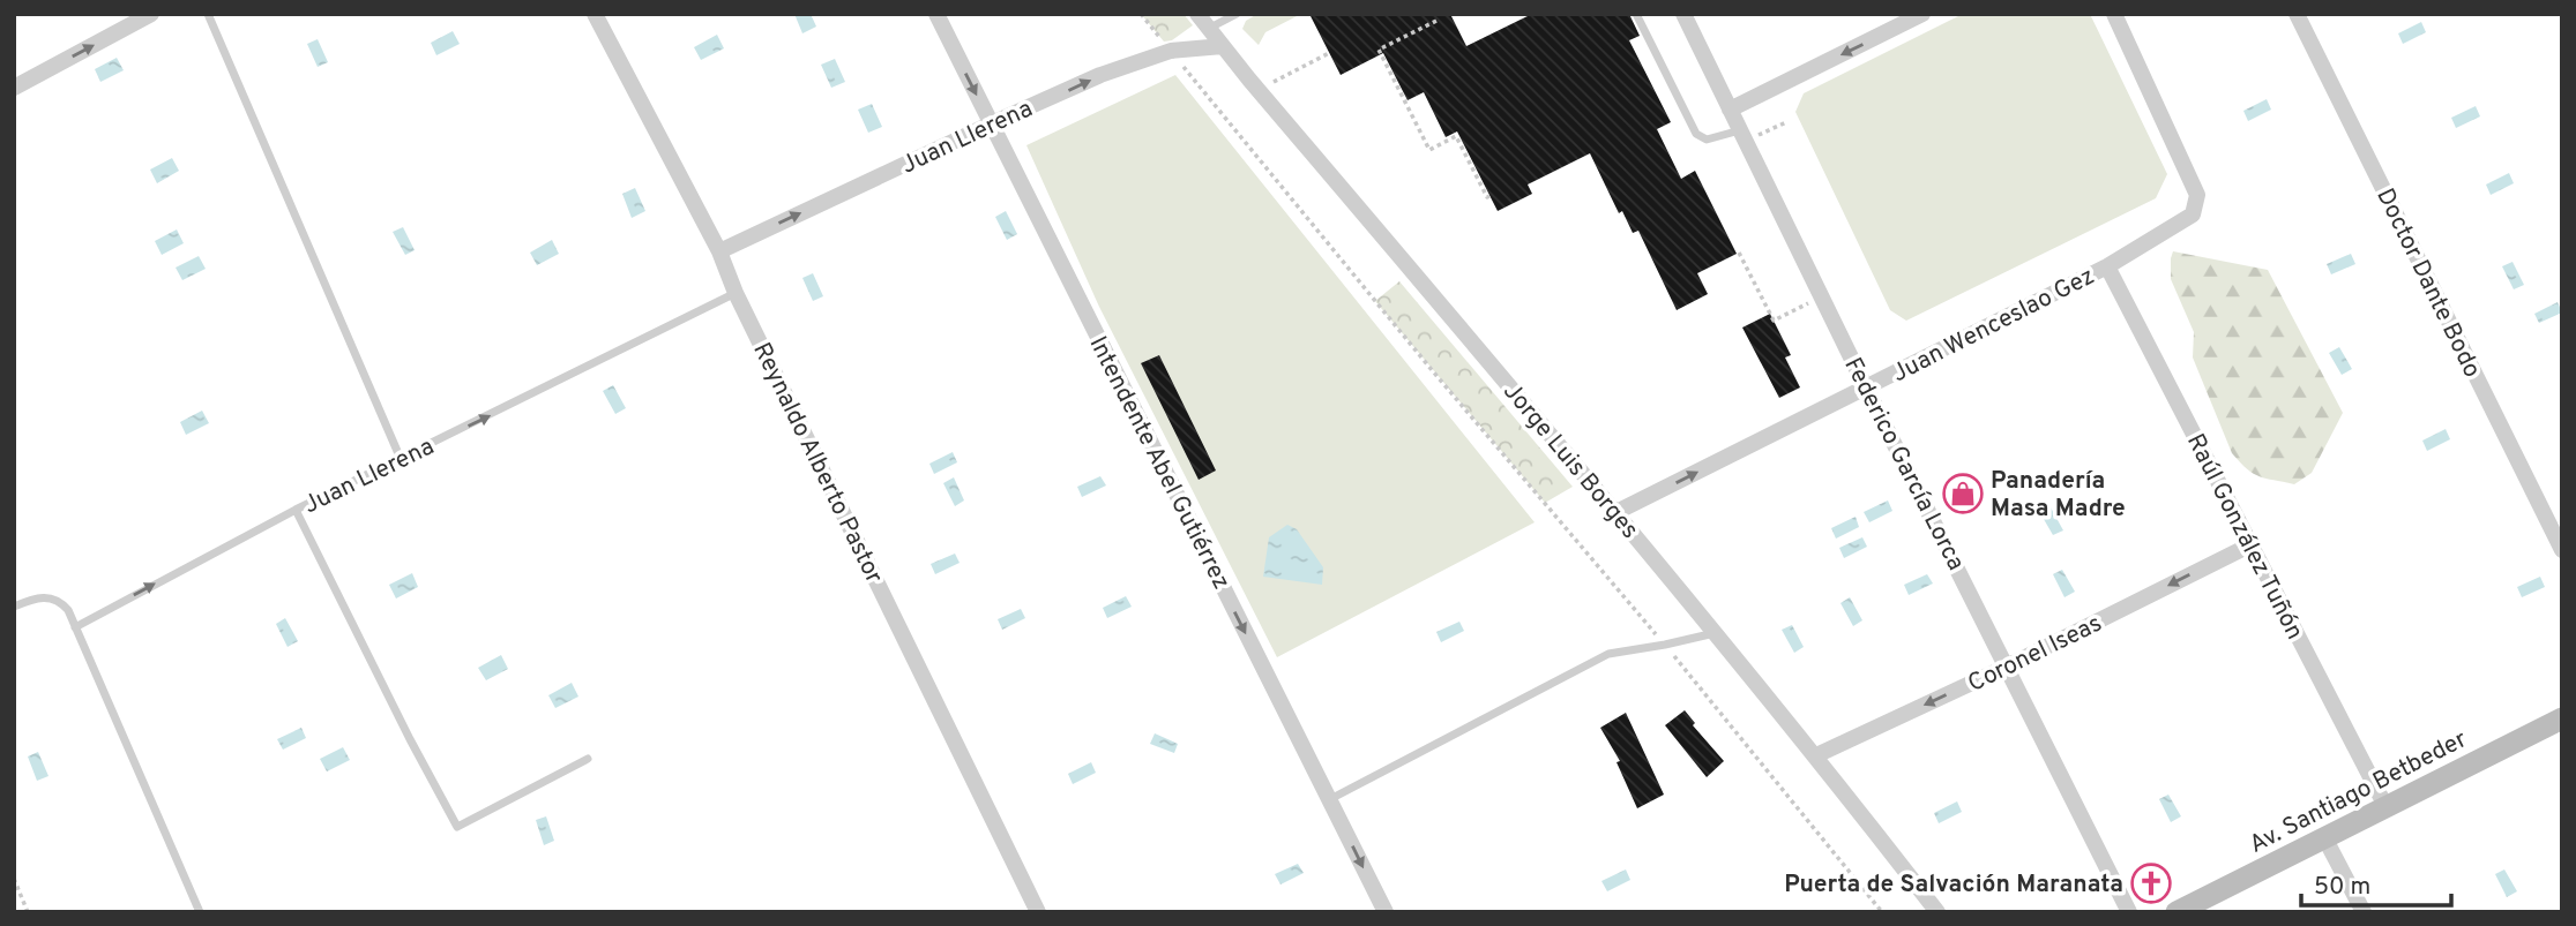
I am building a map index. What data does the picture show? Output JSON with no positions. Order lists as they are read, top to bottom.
{
  "streets": {
    "main road": ["Av. Santiago Betbeder"],
    "street": [
      "Juan Llerena",
      "Doctor Dante Bodo",
      "Juan Wenceslao Gez",
      "Jorge Luis Borges",
      "Reynaldo Alberto Pastor",
      "Intendente Abel Gutiérrez",
      "Federico García Lorca",
      "Raúl González Tuñón",
      "Coronel Iseas"
    ]
  },
  "crossings": [
    ["Juan Llerena", "Jorge Luis Borges"],
    ["Juan Llerena", "Reynaldo Alberto Pastor"],
    ["Juan Llerena", "Intendente Abel Gutiérrez"],
    ["Juan Wenceslao Gez", "Jorge Luis Borges"],
    ["Juan Wenceslao Gez", "Federico García Lorca"],
    ["Juan Wenceslao Gez", "Raúl González Tuñón"],
    ["Jorge Luis Borges", "Coronel Iseas"],
    ["Federico García Lorca", "Coronel Iseas"],
    ["Raúl González Tuñón", "Coronel Iseas"],
    ["Raúl González Tuñón", "Av. Santiago Betbeder"]
  ],
  "one_way": ["Juan Llerena", "Intendente Abel Gutiérrez", "Coronel Iseas"],
  "places": {
    "shop": ["Panadería Masa Madre"],
    "church": ["Puerta de Salvación Maranata"]
  },
  "scale_bar": "50 m"
}
